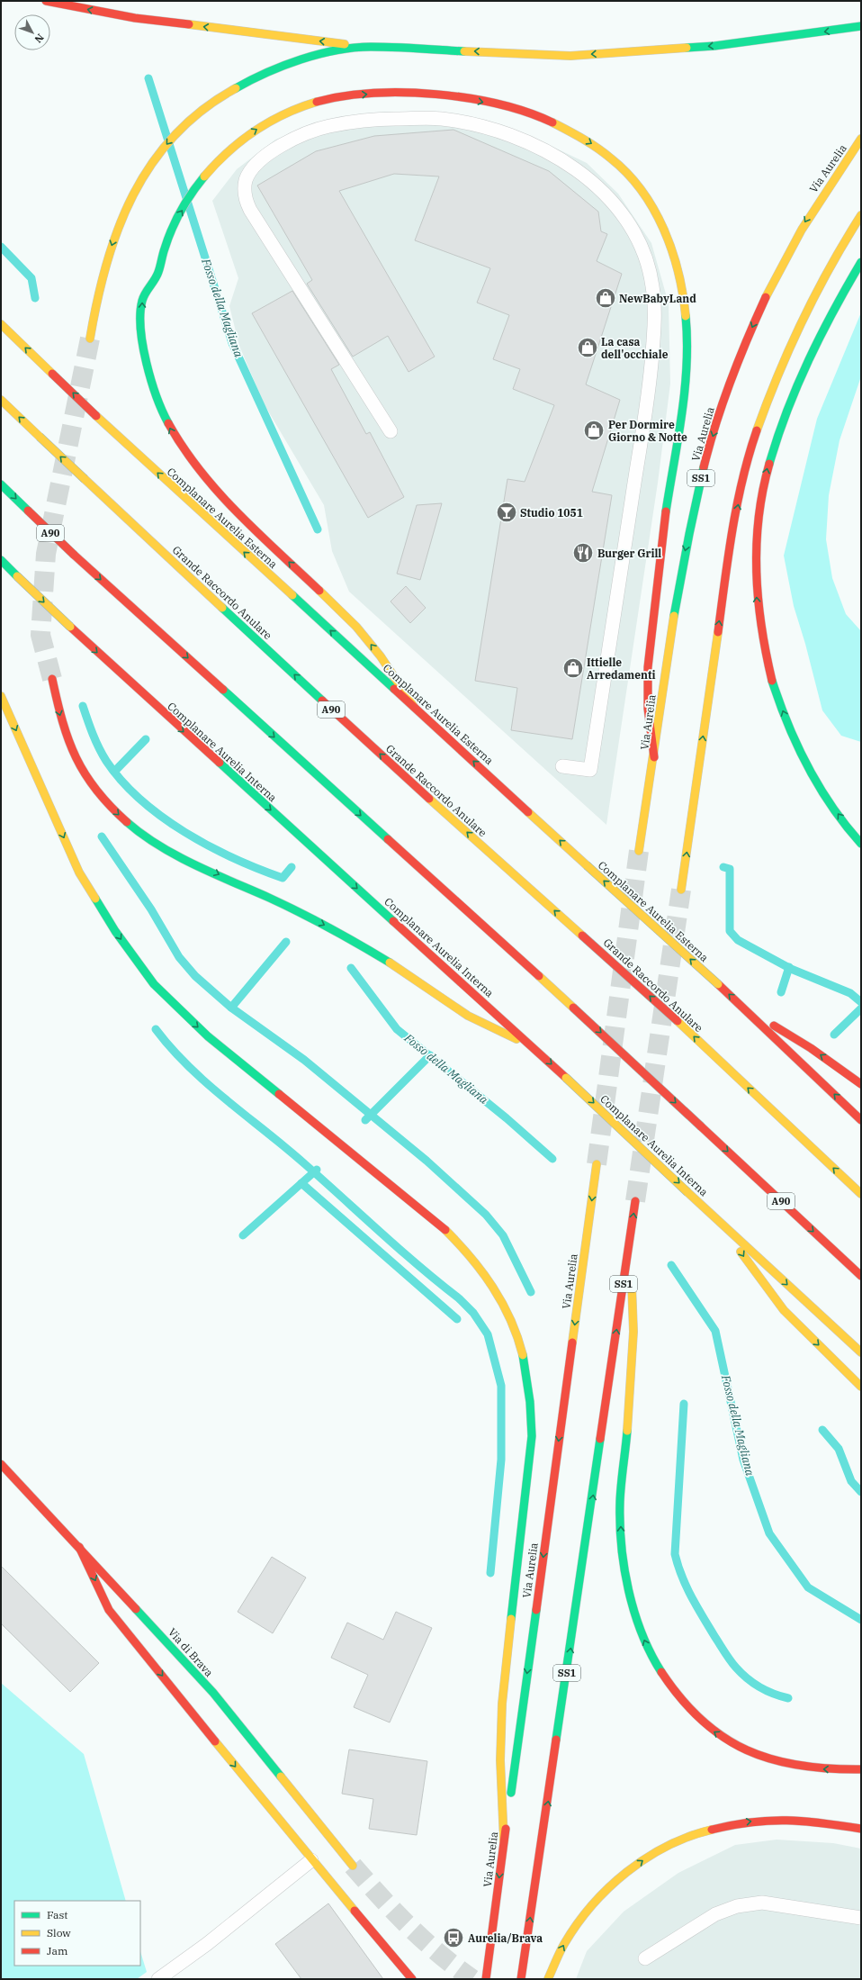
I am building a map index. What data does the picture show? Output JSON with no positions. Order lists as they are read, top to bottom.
{
  "streets": {
    "main road": [
      "Via Aurelia",
      "SS1",
      "Complanare Aurelia Esterna",
      "A90",
      "Grande Raccordo Anulare",
      "Complanare Aurelia Interna",
      "Via di Brava"
    ]
  },
  "one_way": ["Complanare Aurelia Esterna"],
  "water": ["Fosso della Magliana"],
  "places": {
    "shop": [
      "NewBabyLand",
      "La casa dell'occhiale",
      "Per Dormire Giorno & Notte",
      "Ittielle Arredamenti"
    ],
    "bar": ["Studio 1051"],
    "restaurant": ["Burger Grill"],
    "bus stop": ["Aurelia/Brava"]
  },
  "legend": ["Fast", "Slow", "Jam"],
  "north": "bottom right"
}
